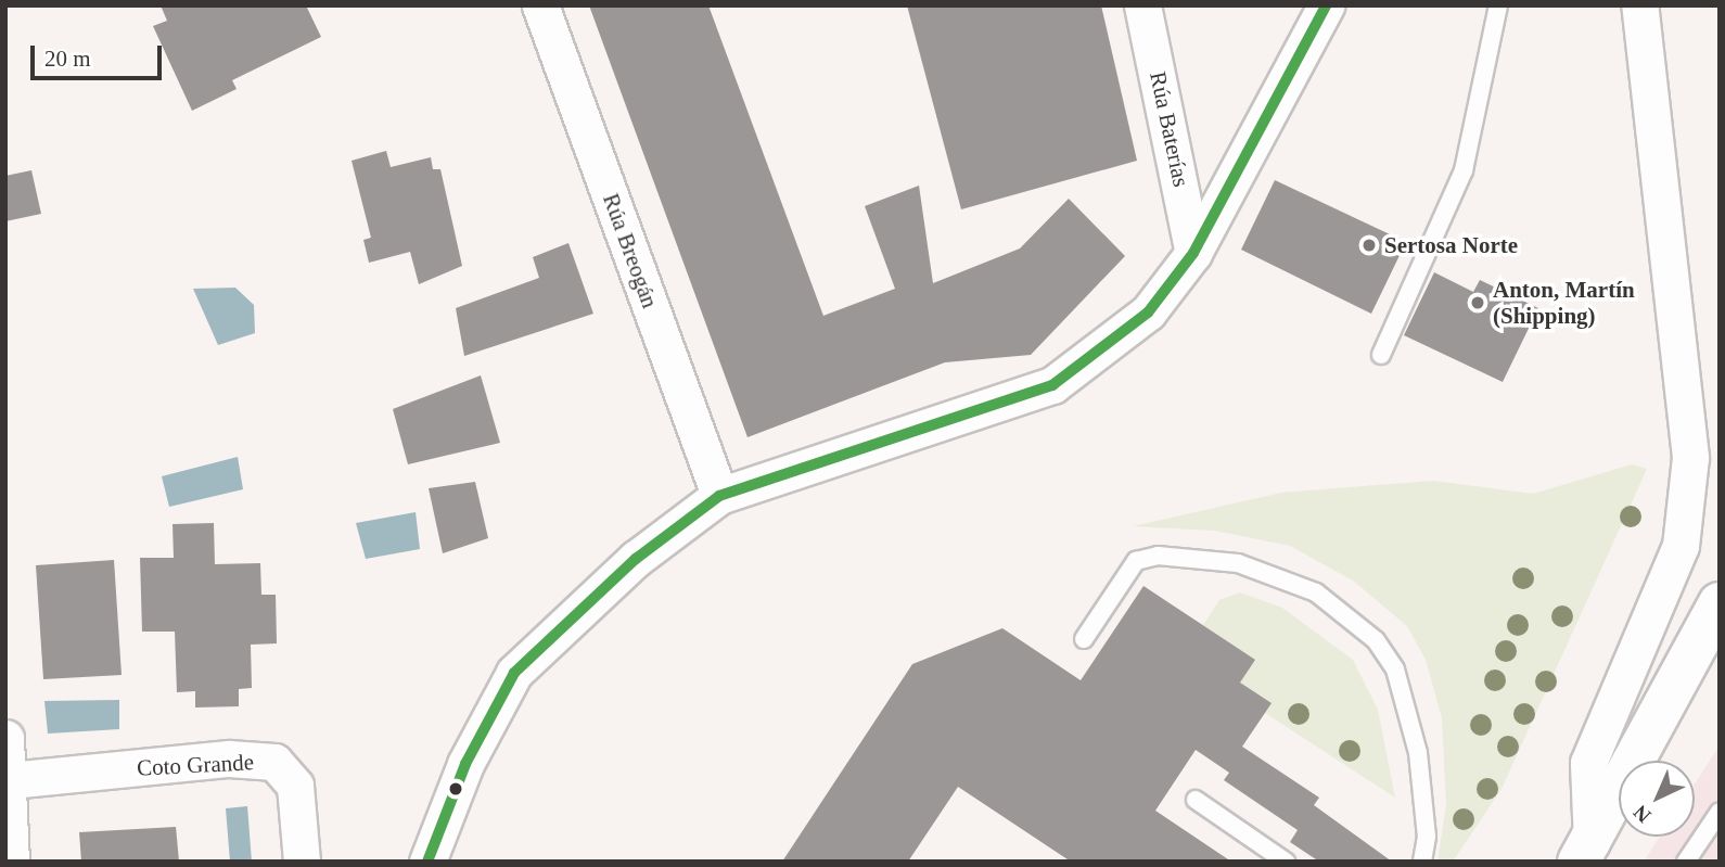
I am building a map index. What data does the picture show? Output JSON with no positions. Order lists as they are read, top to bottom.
{
  "streets": {
    "street": ["Rúa Baterías", "Rúa Breogán", "Coto Grande"]
  },
  "places": ["Sertosa Norte", "Anton, Martín (Shipping)"],
  "scale_bar": "20 m",
  "north": "bottom left"
}
